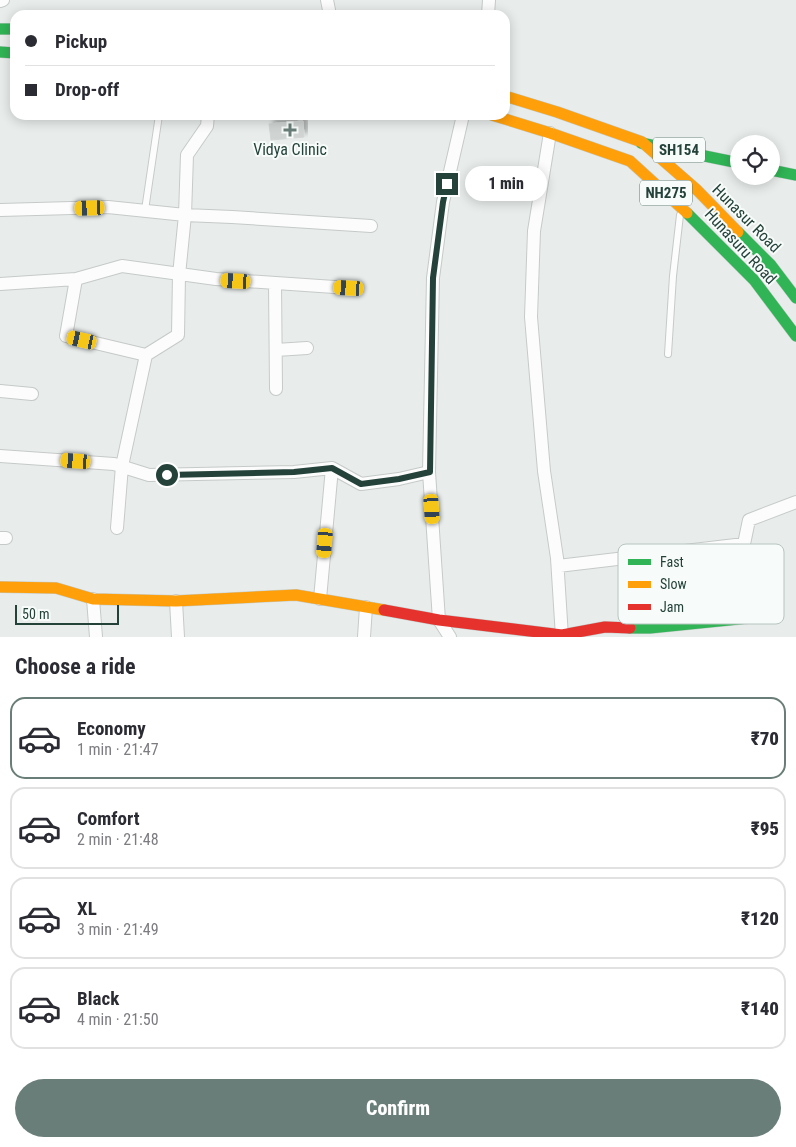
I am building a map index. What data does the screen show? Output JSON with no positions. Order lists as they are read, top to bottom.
{
  "streets": {
    "main road": [
      "SH154",
      "NH275",
      "Hunasur Road",
      "Hunasuru Road"
    ]
  },
  "crossings": [
    ["SH154", "Hunasur Road"],
    ["SH154", "Hunasuru Road"]
  ],
  "places": {
    "health": ["Vidya Clinic"]
  },
  "legend": ["Fast", "Slow", "Jam"],
  "scale_bar": "50 m",
  "page": {
    "banner": ["Pickup", "Drop-off"],
    "bubble": "1 min",
    "scale": "50 m",
    "heading": "Choose a ride",
    "list": [
      {
        "name": "Economy",
        "note": "1 min · 21:47",
        "value": "₹70"
      },
      {
        "name": "Comfort",
        "note": "2 min · 21:48",
        "value": "₹95"
      },
      {
        "name": "XL",
        "note": "3 min · 21:49",
        "value": "₹120"
      },
      {
        "name": "Black",
        "note": "4 min · 21:50",
        "value": "₹140"
      }
    ],
    "buttons": "Confirm"
  }
}
